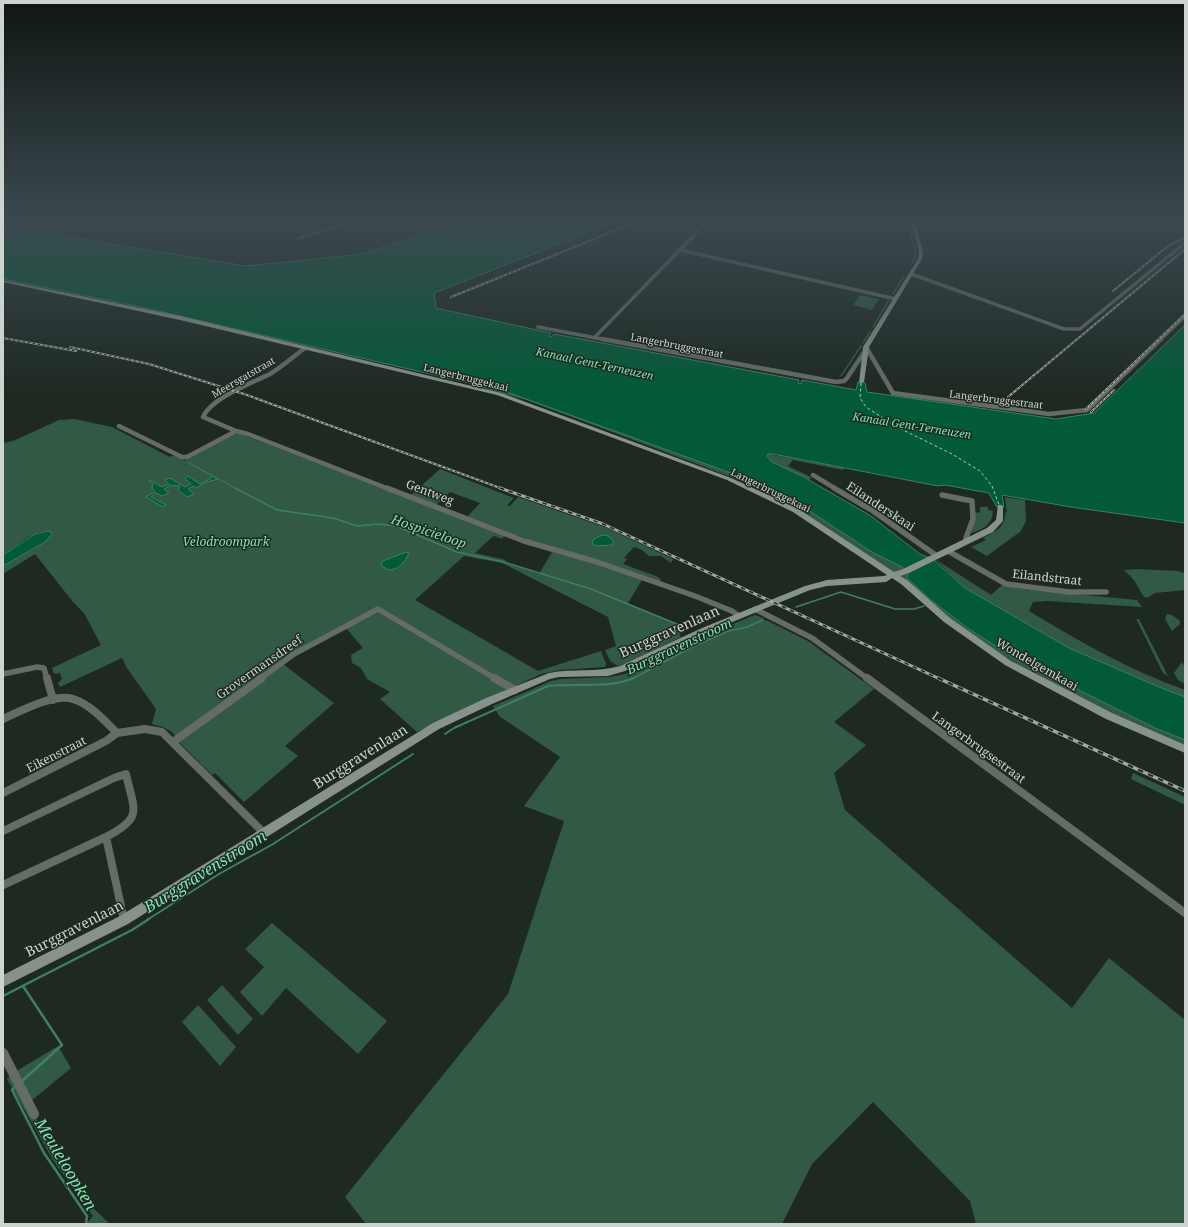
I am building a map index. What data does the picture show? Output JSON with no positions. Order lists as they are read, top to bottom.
{
  "streets": {
    "main road": [
      "Langerbruggestraat",
      "Langerbruggekaai",
      "Burggravenlaan",
      "Wondelgemkaai"
    ],
    "street": [
      "Meersgatstraat",
      "Gentweg",
      "Eilanderskaai",
      "Eilandstraat",
      "Grovermansdreef",
      "Langerbrugsestraat",
      "Eikenstraat"
    ]
  },
  "crossings": [
    ["Meersgatstraat", "Langerbruggekaai"],
    ["Meersgatstraat", "Gentweg"],
    ["Langerbruggekaai", "Burggravenlaan"],
    ["Langerbruggekaai", "Wondelgemkaai"],
    ["Gentweg", "Burggravenlaan"],
    ["Eilanderskaai", "Burggravenlaan"],
    ["Eilandstraat", "Burggravenlaan"],
    ["Burggravenlaan", "Wondelgemkaai"],
    ["Burggravenlaan", "Grovermansdreef"],
    ["Burggravenlaan", "Langerbrugsestraat"]
  ],
  "water": [
    "Kanaal Gent-Terneuzen",
    "Hospicieloop",
    "Burggravenstroom",
    "Meuleloopken"
  ],
  "parks": ["Velodroompark"]
}
